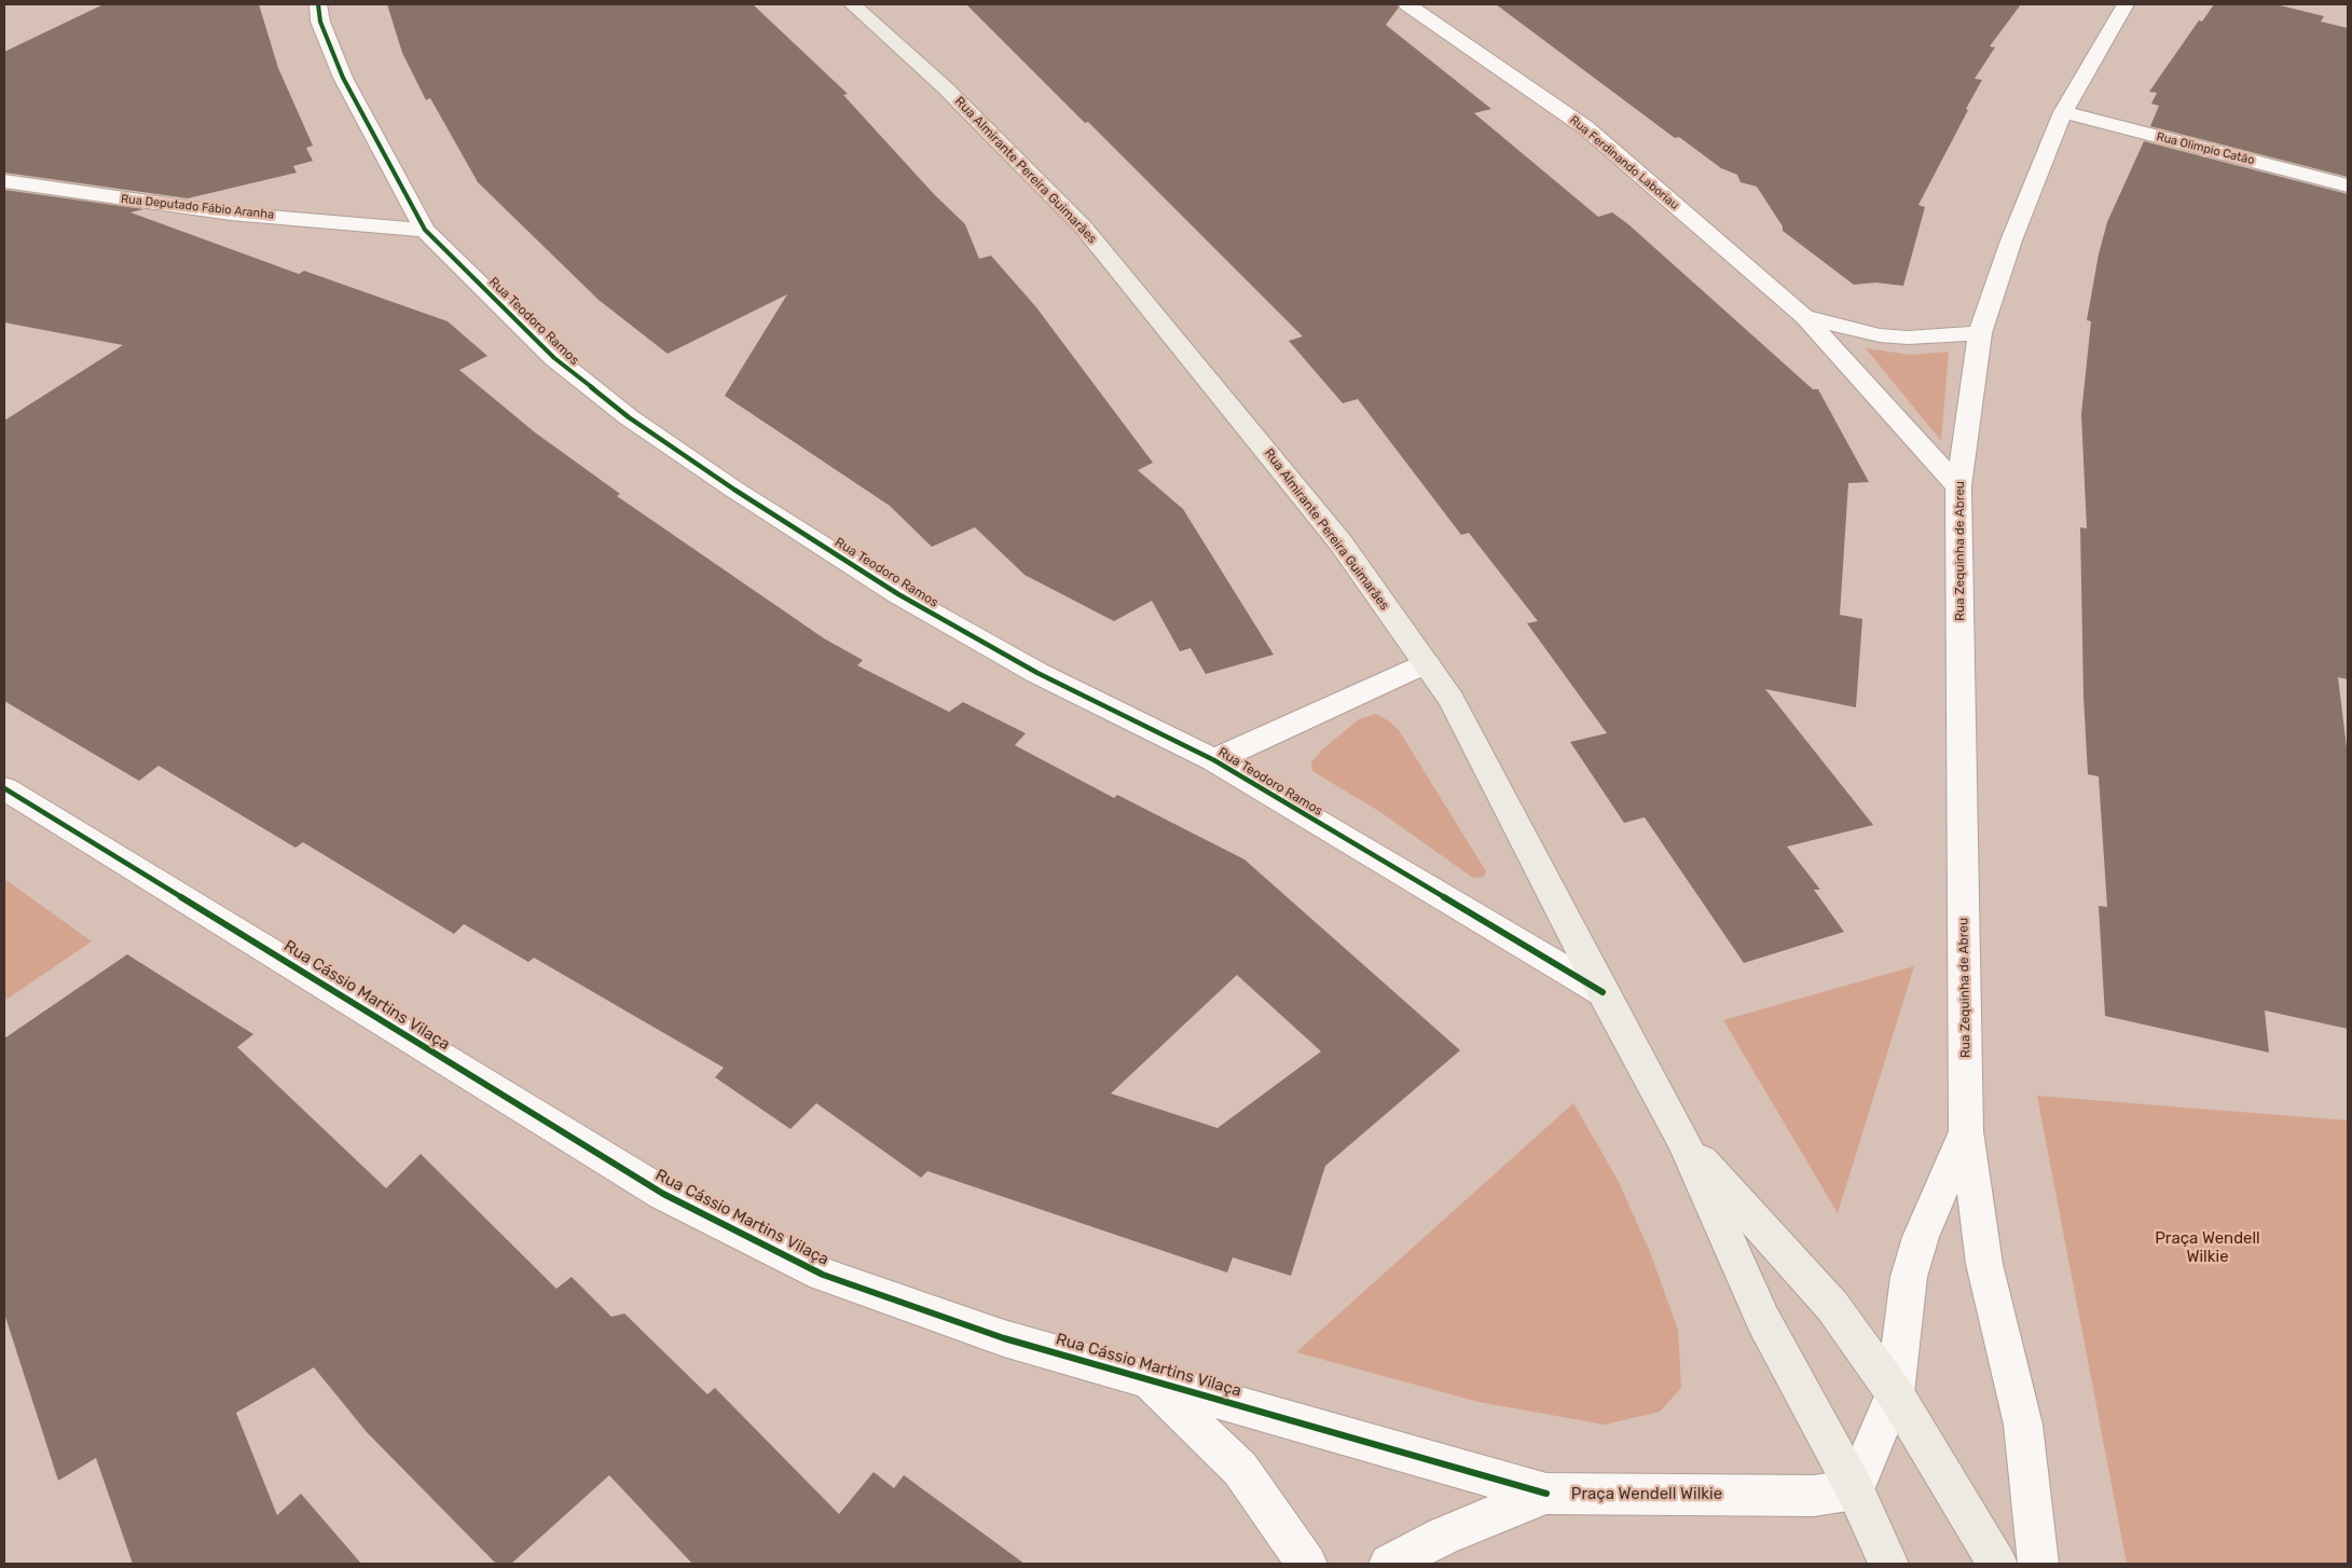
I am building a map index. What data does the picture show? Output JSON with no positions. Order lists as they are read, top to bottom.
{
  "streets": {
    "main road": ["Rua Almirante Pereira Guimarães"],
    "street": [
      "Rua Olimpio Catão",
      "Rua Ferdinando Laboriau",
      "Rua Deputado Fábio Aranha",
      "Rua Teodoro Ramos",
      "Rua Zequinha de Abreu",
      "Rua Cássio Martins Vilaça",
      "Praça Wendell Wilkie"
    ]
  },
  "crossings": [
    ["Rua Olimpio Catão", "Rua Zequinha de Abreu"],
    ["Rua Ferdinando Laboriau", "Rua Zequinha de Abreu"],
    ["Rua Almirante Pereira Guimarães", "Rua Teodoro Ramos"],
    ["Rua Almirante Pereira Guimarães", "Rua Zequinha de Abreu"],
    ["Rua Almirante Pereira Guimarães", "Praça Wendell Wilkie"],
    ["Rua Deputado Fábio Aranha", "Rua Teodoro Ramos"],
    ["Rua Zequinha de Abreu", "Praça Wendell Wilkie"],
    ["Rua Cássio Martins Vilaça", "Praça Wendell Wilkie"]
  ],
  "parks": ["Praça Wendell Wilkie"]
}
